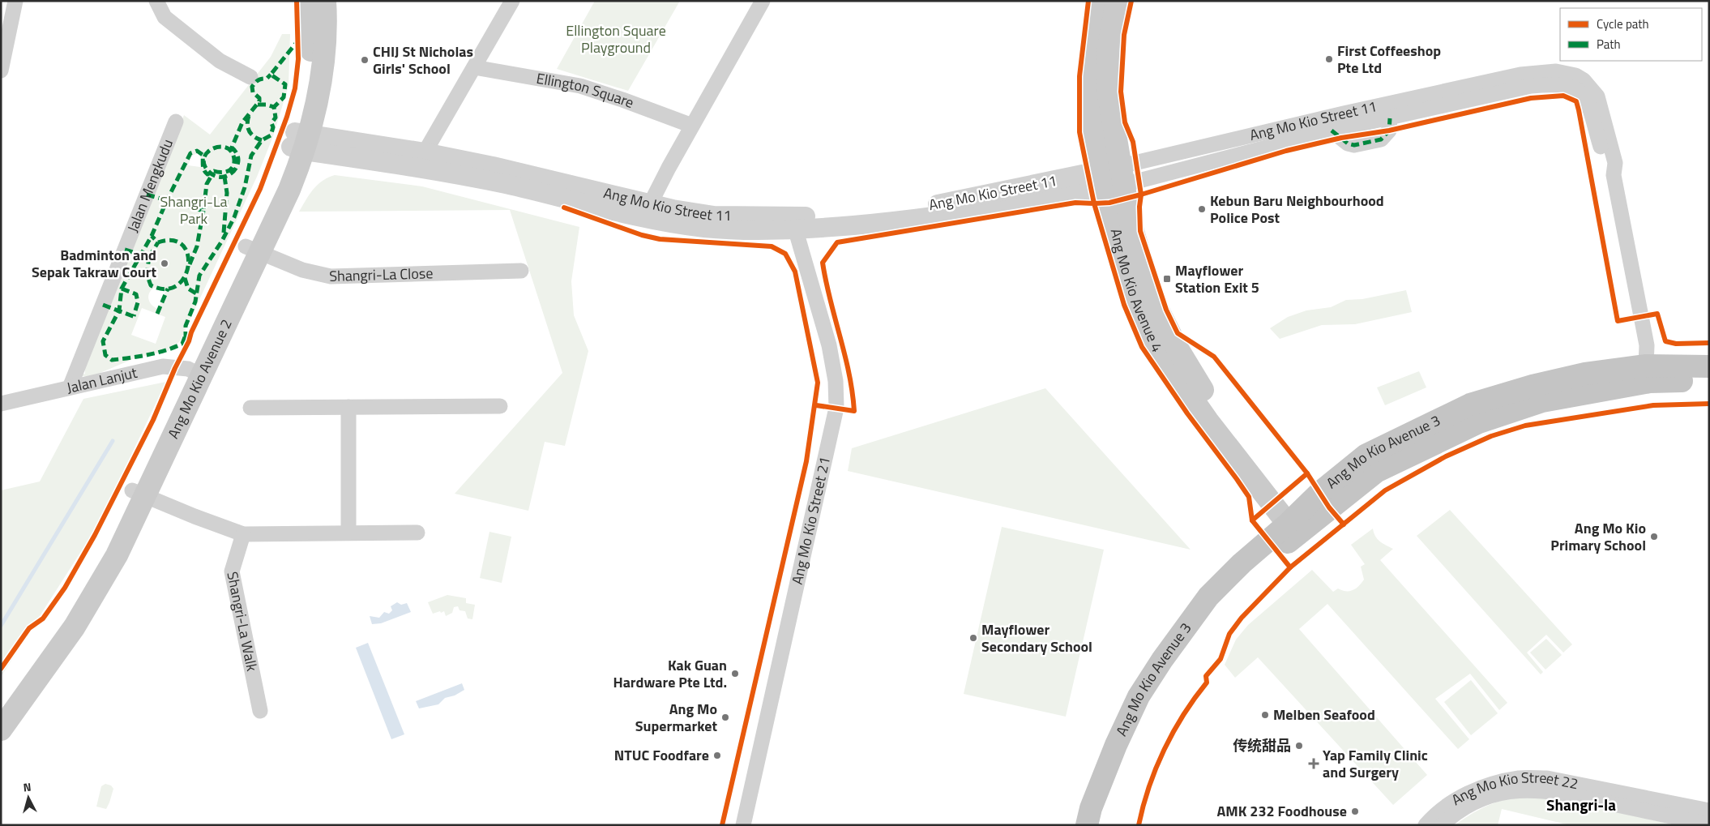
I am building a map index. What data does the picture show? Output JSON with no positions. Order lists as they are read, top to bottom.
{
  "streets": {
    "main road": ["Ang Mo Kio Avenue 4", "Ang Mo Kio Avenue 2", "Ang Mo Kio Avenue 3"],
    "street": [
      "Ellington Square",
      "Ang Mo Kio Street 11",
      "Jalan Mengkudu",
      "Shangri-La Close",
      "Jalan Lanjut",
      "Ang Mo Kio Street 21",
      "Shangri-La Walk",
      "Ang Mo Kio Street 22"
    ]
  },
  "crossings": [
    ["Ang Mo Kio Street 11", "Ang Mo Kio Avenue 4"],
    ["Ang Mo Kio Street 11", "Ang Mo Kio Avenue 2"],
    ["Ang Mo Kio Street 11", "Ang Mo Kio Avenue 3"],
    ["Ang Mo Kio Street 11", "Ang Mo Kio Street 21"],
    ["Jalan Mengkudu", "Jalan Lanjut"],
    ["Shangri-La Close", "Ang Mo Kio Avenue 2"],
    ["Ang Mo Kio Avenue 4", "Ang Mo Kio Avenue 3"],
    ["Ang Mo Kio Avenue 2", "Jalan Lanjut"]
  ],
  "districts": ["Shangri-la"],
  "parks": ["Ellington Square Playground", "Shangri-La Park"],
  "places": {
    "other": [
      "First Coffeeshop Pte Ltd",
      "CHIJ St Nicholas Girls' School",
      "Kebun Baru Neighbourhood Police Post",
      "Badminton and Sepak Takraw Court",
      "Ang Mo Kio Primary School",
      "Mayflower Secondary School",
      "Kak Guan Hardware Pte Ltd.",
      "Melben Seafood",
      "Ang Mo Supermarket",
      "传统甜品",
      "NTUC Foodfare",
      "AMK 232 Foodhouse"
    ],
    "transit": ["Mayflower Station Exit 5"],
    "health": ["Yap Family Clinic and Surgery"]
  },
  "legend": ["Cycle path", "Path"],
  "north": "top"
}
